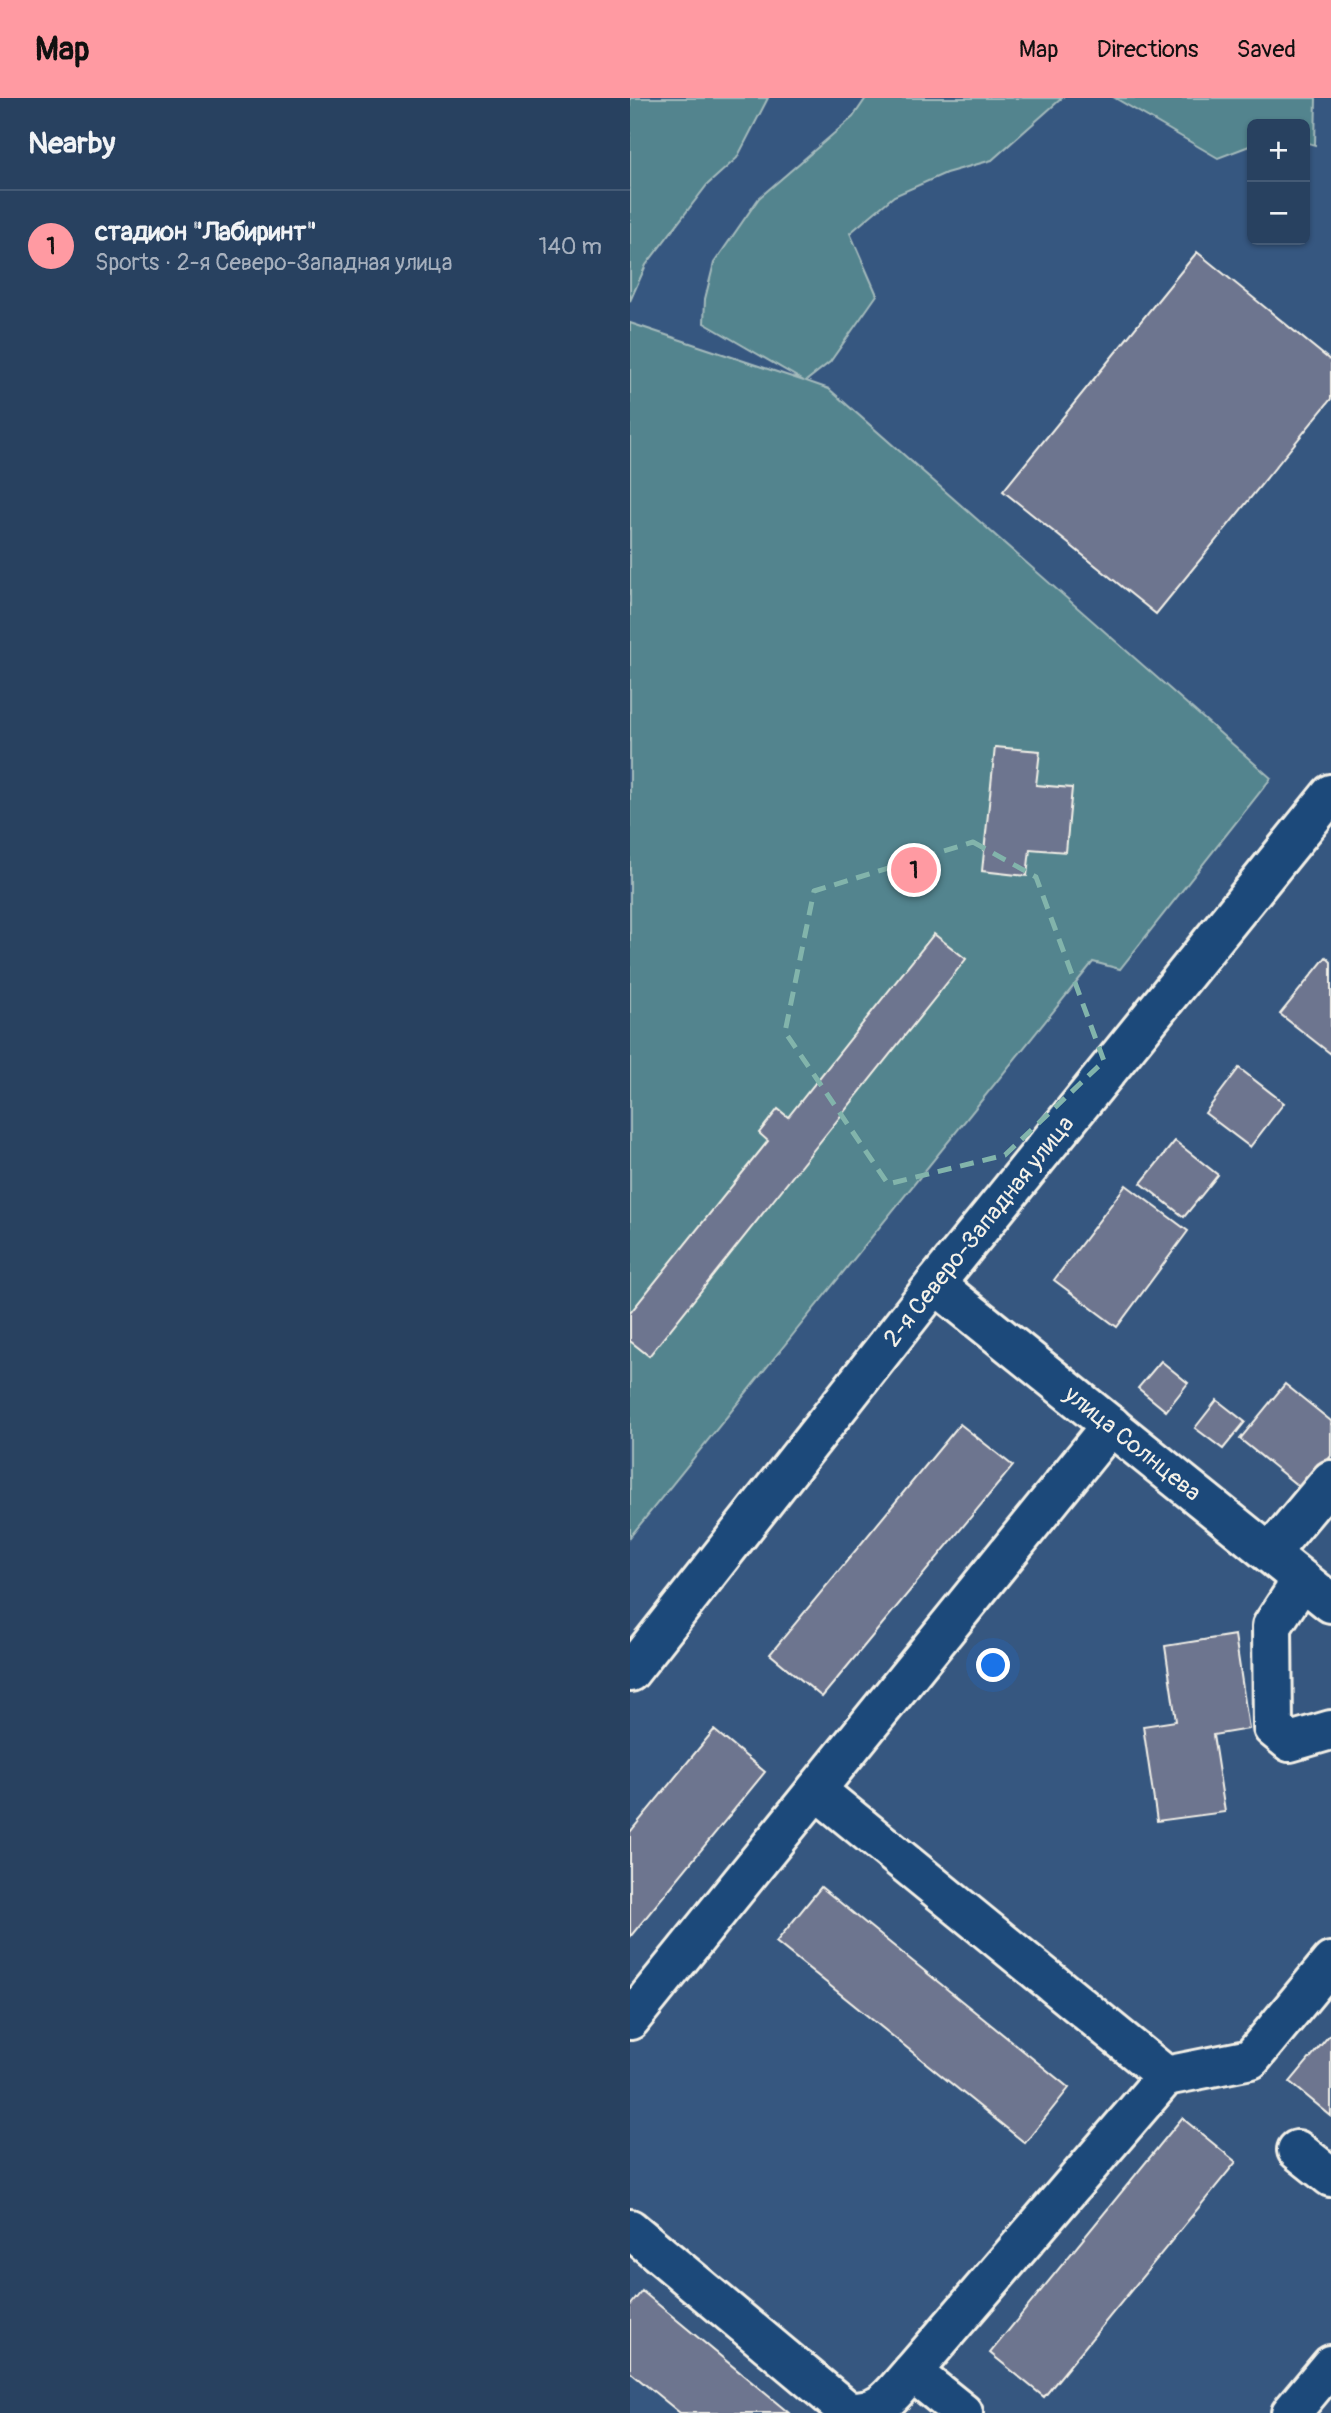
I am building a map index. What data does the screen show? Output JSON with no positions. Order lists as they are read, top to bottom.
{
  "streets": {
    "street": ["2-я Северо-Западная улица", "улица Солнцева"]
  },
  "crossings": [
    ["2-я Северо-Западная улица", "улица Солнцева"]
  ],
  "page": {
    "header": "Map",
    "nav": ["Map", "Directions", "Saved"],
    "heading": "Nearby",
    "map_buttons": ["+", "−"],
    "list": [
      {
        "mark": "1",
        "name": "стадион \"Лабиринт\"",
        "note": "Sports · 2-я Северо-Западная улица",
        "value": "140 m"
      }
    ],
    "pins": "1"
  }
}
